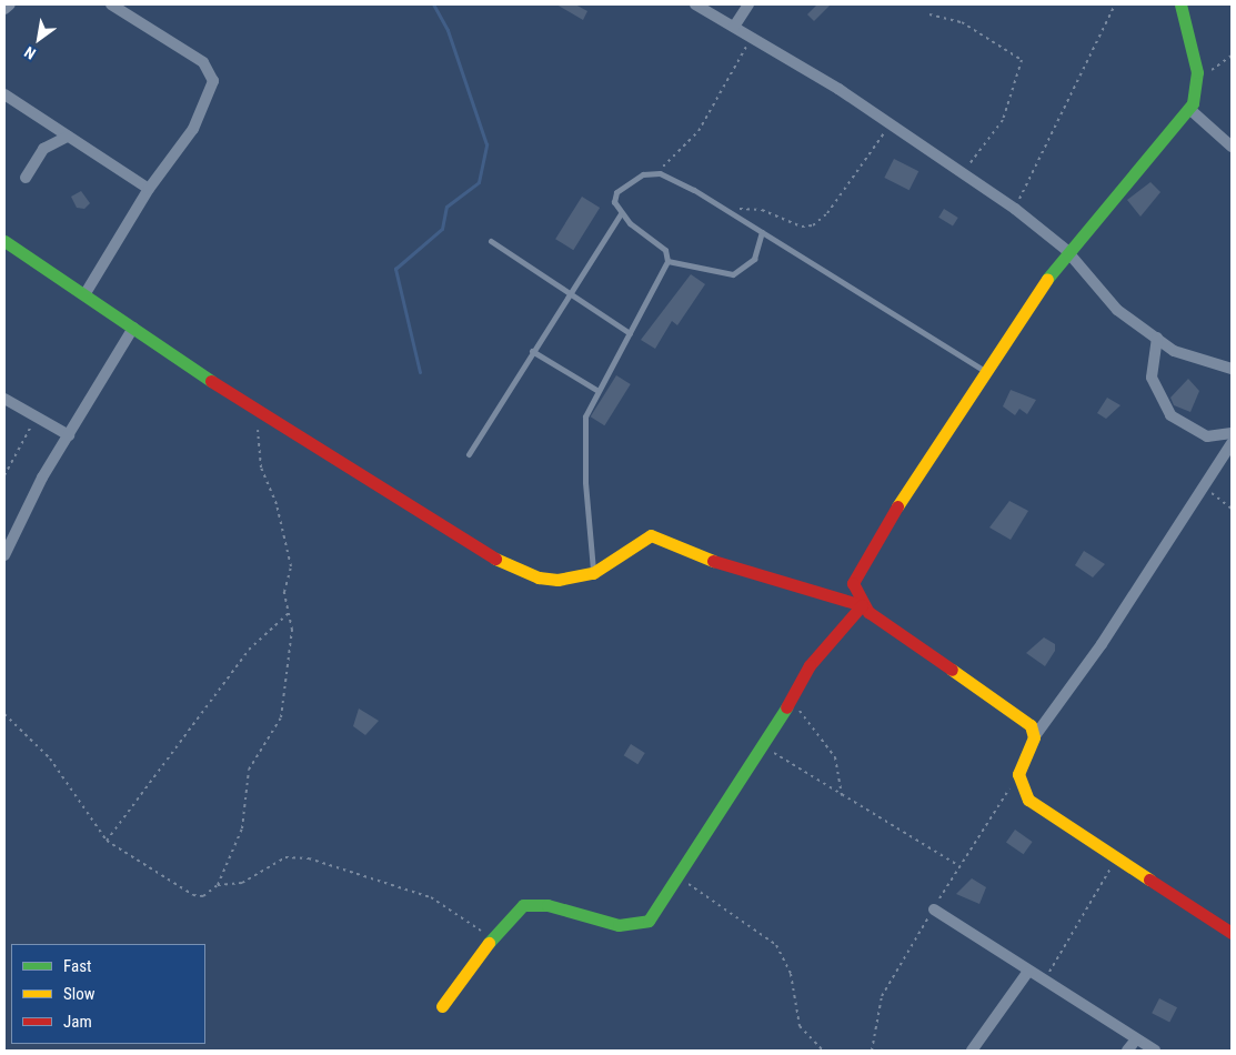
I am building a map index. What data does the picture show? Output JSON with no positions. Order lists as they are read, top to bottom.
{
  "legend": ["Fast", "Slow", "Jam"],
  "north": "bottom left"
}
